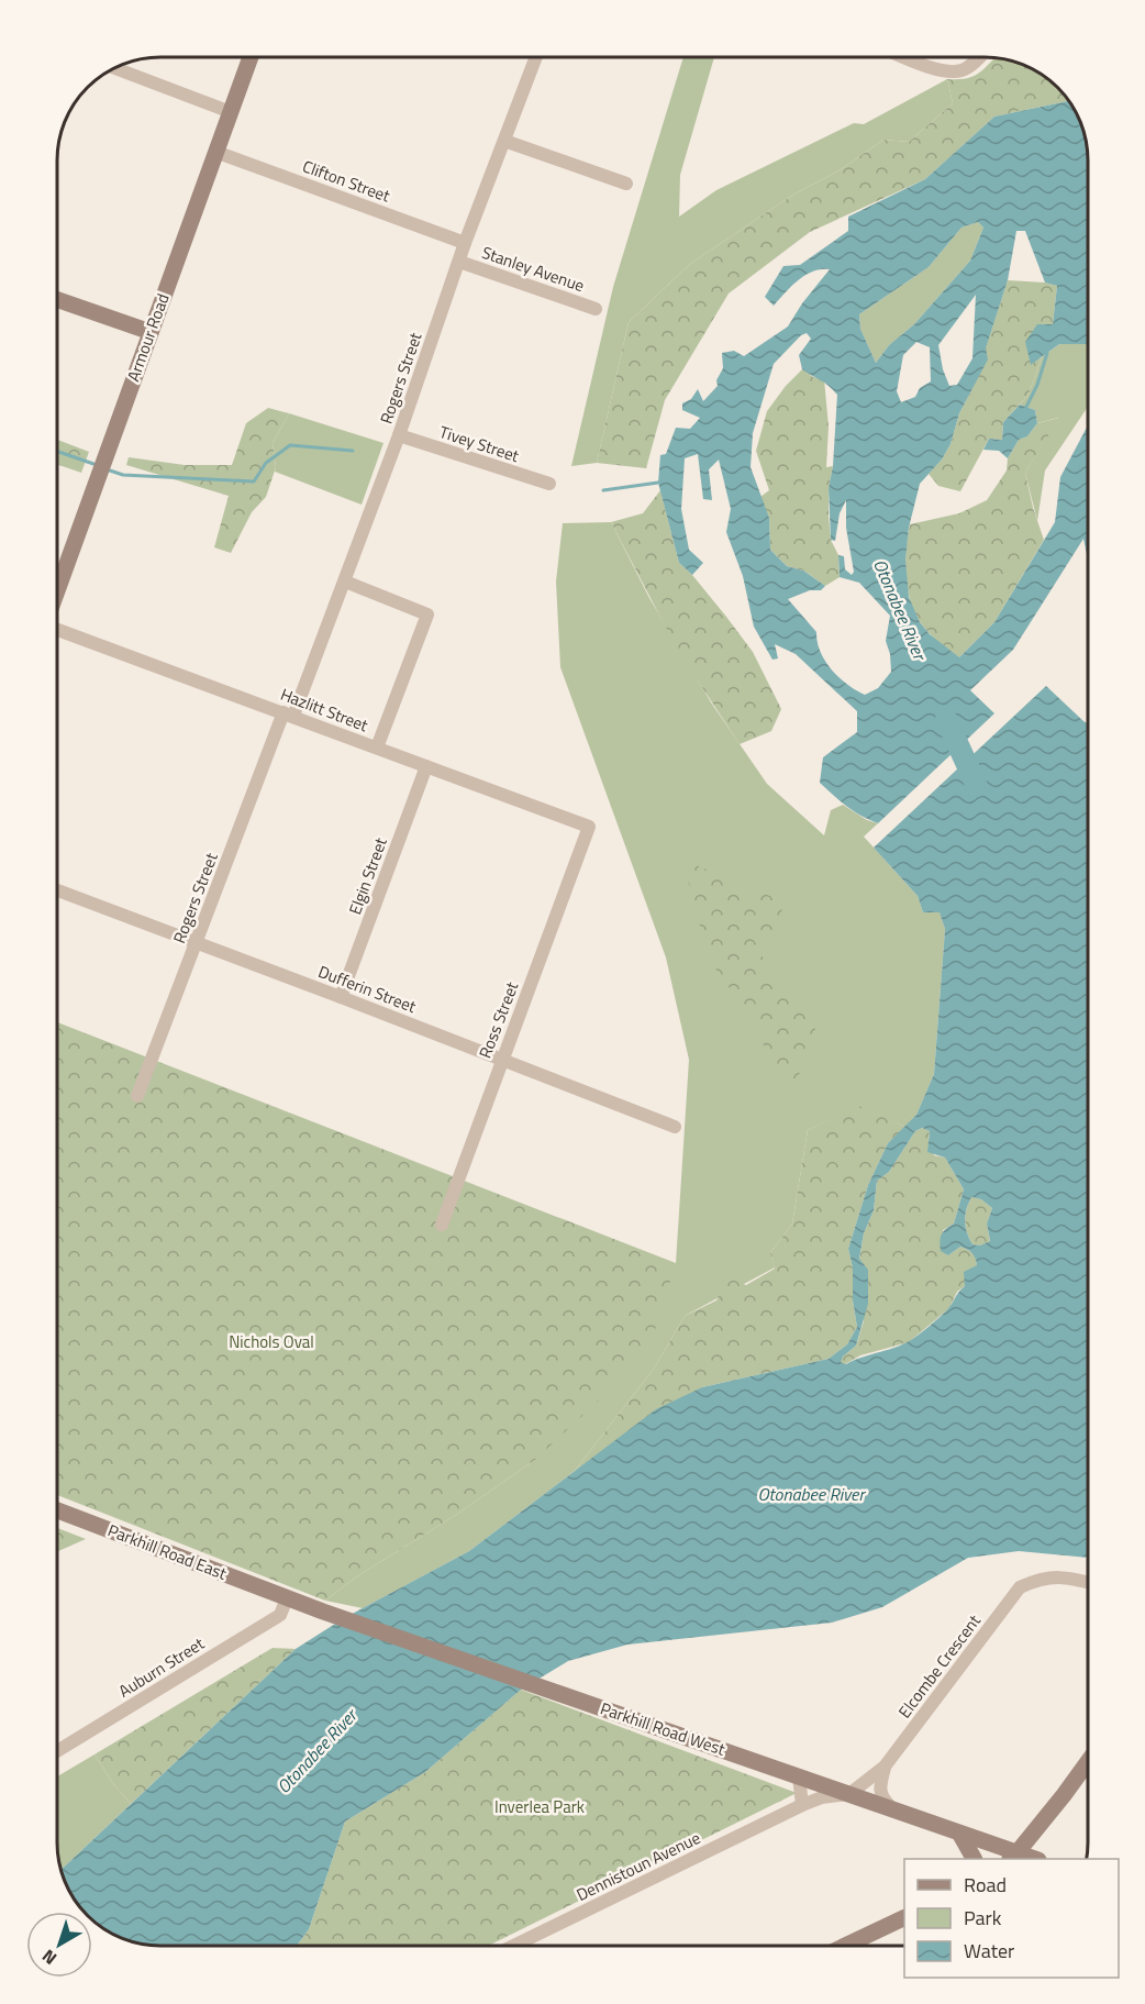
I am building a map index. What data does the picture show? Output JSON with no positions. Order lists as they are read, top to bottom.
{
  "streets": {
    "main road": ["Armour Road", "Parkhill Road East", "Parkhill Road West"],
    "street": [
      "Clifton Street",
      "Stanley Avenue",
      "Rogers Street",
      "Tivey Street",
      "Hazlitt Street",
      "Elgin Street",
      "Dufferin Street",
      "Ross Street",
      "Elcombe Crescent",
      "Auburn Street",
      "Dennistoun Avenue"
    ]
  },
  "crossings": [
    ["Clifton Street", "Armour Road"],
    ["Clifton Street", "Rogers Street"],
    ["Stanley Avenue", "Rogers Street"],
    ["Rogers Street", "Tivey Street"],
    ["Rogers Street", "Hazlitt Street"],
    ["Rogers Street", "Dufferin Street"],
    ["Hazlitt Street", "Elgin Street"],
    ["Hazlitt Street", "Ross Street"],
    ["Elgin Street", "Dufferin Street"],
    ["Dufferin Street", "Ross Street"],
    ["Parkhill Road East", "Auburn Street"],
    ["Parkhill Road East", "Parkhill Road West"],
    ["Elcombe Crescent", "Parkhill Road West"],
    ["Elcombe Crescent", "Dennistoun Avenue"],
    ["Auburn Street", "Parkhill Road West"],
    ["Parkhill Road West", "Dennistoun Avenue"]
  ],
  "water": ["Otonabee River"],
  "parks": ["Nichols Oval", "Inverlea Park"],
  "legend": ["Road", "Park", "Water"],
  "north": "bottom left"
}
